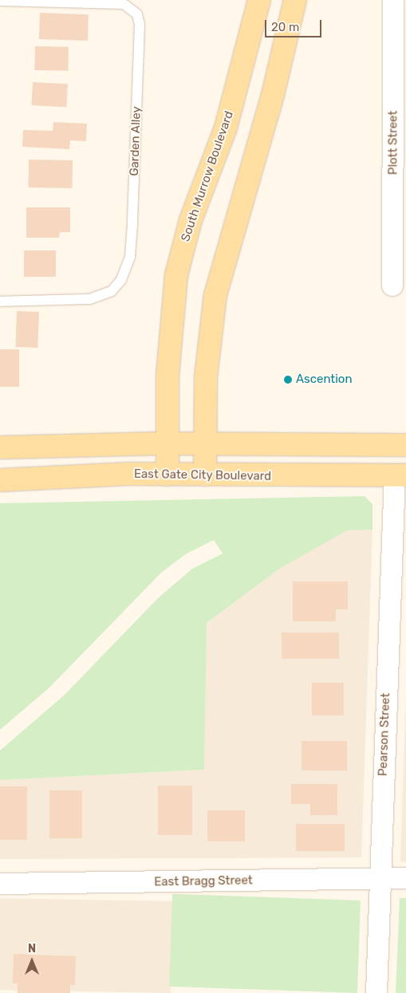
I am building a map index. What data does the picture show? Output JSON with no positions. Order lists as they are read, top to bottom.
{
  "streets": {
    "main road": ["South Murrow Boulevard", "East Gate City Boulevard"],
    "street": ["Plott Street", "Pearson Street", "East Bragg Street"],
    "lane": ["Garden Alley"]
  },
  "crossings": [
    ["South Murrow Boulevard", "East Gate City Boulevard"],
    ["East Gate City Boulevard", "Pearson Street"],
    ["Pearson Street", "East Bragg Street"]
  ],
  "places": ["Ascention"],
  "scale_bar": "20 m",
  "north": "top"
}
